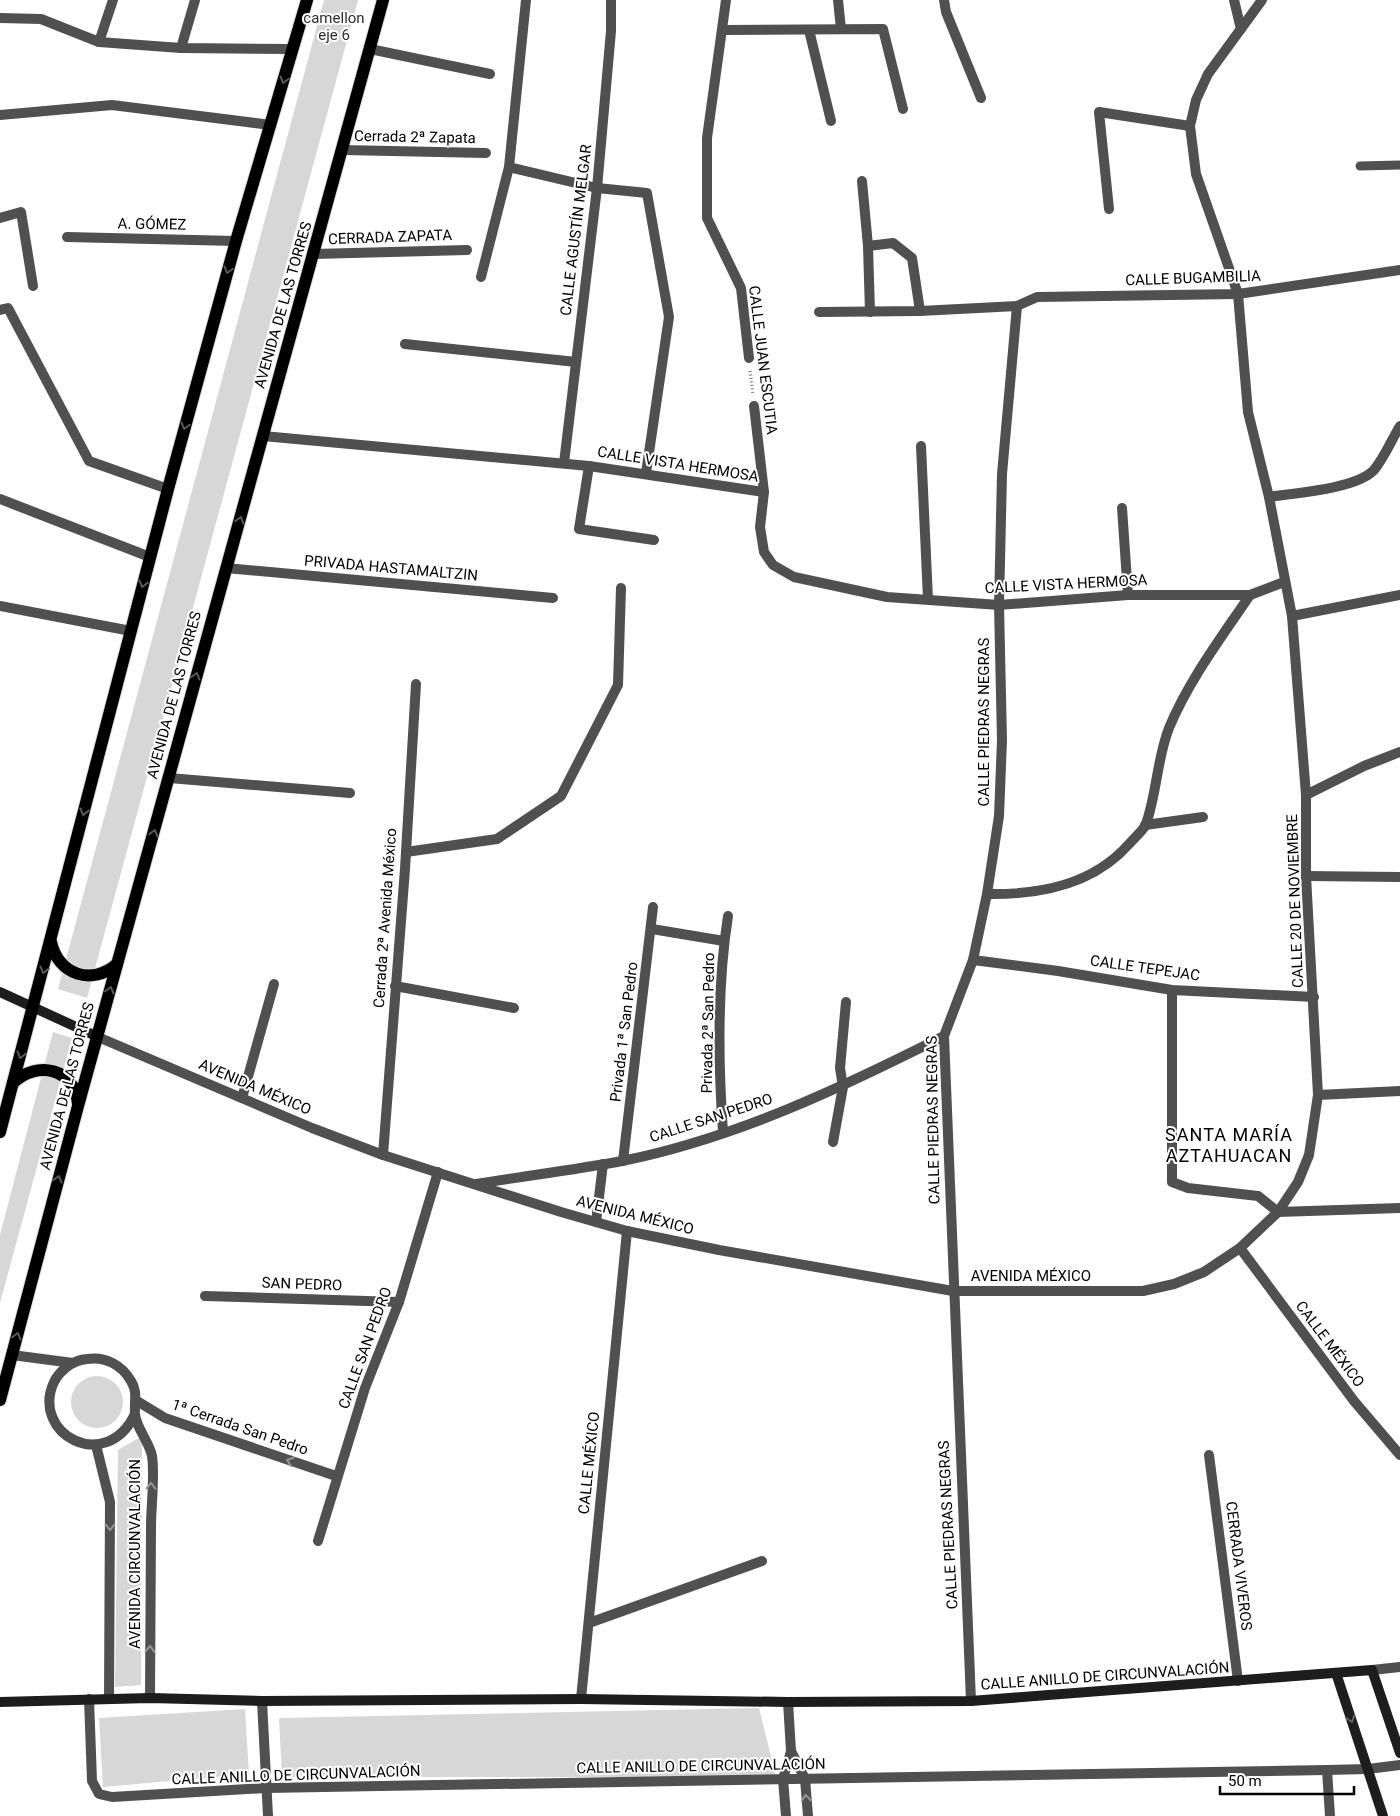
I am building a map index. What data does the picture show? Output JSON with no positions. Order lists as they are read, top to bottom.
{
  "streets": {
    "main road": ["AVENIDA DE LAS TORRES"],
    "street": [
      "Cerrada 2ª Zapata",
      "A. GÓMEZ",
      "CALLE AGUSTÍN MELGAR",
      "CERRADA ZAPATA",
      "CALLE BUGAMBILIA",
      "CALLE JUAN ESCUTIA",
      "CALLE VISTA HERMOSA",
      "PRIVADA HASTAMALTZIN",
      "CALLE PIEDRAS NEGRAS",
      "CALLE 20 DE NOVIEMBRE",
      "Cerrada 2ª Avenida México",
      "CALLE TEPEJAC",
      "Privada 2ª San Pedro",
      "Privada 1ª San Pedro",
      "AVENIDA MÉXICO",
      "CALLE SAN PEDRO",
      "SAN PEDRO",
      "CALLE MÉXICO",
      "1ª Cerrada San Pedro",
      "AVENIDA CIRCUNVALACIÓN",
      "CERRADA VIVEROS",
      "CALLE ANILLO DE CIRCUNVALACIÓN"
    ]
  },
  "crossings": [
    ["Cerrada 2ª Zapata", "AVENIDA DE LAS TORRES"],
    ["CALLE AGUSTÍN MELGAR", "CALLE VISTA HERMOSA"],
    ["CERRADA ZAPATA", "AVENIDA DE LAS TORRES"],
    ["CALLE BUGAMBILIA", "CALLE PIEDRAS NEGRAS"],
    ["CALLE BUGAMBILIA", "CALLE 20 DE NOVIEMBRE"],
    ["AVENIDA DE LAS TORRES", "CALLE VISTA HERMOSA"],
    ["AVENIDA DE LAS TORRES", "PRIVADA HASTAMALTZIN"],
    ["AVENIDA DE LAS TORRES", "AVENIDA MÉXICO"],
    ["CALLE JUAN ESCUTIA", "CALLE VISTA HERMOSA"],
    ["CALLE VISTA HERMOSA", "CALLE PIEDRAS NEGRAS"],
    ["CALLE VISTA HERMOSA", "CALLE 20 DE NOVIEMBRE"],
    ["CALLE PIEDRAS NEGRAS", "CALLE TEPEJAC"],
    ["CALLE PIEDRAS NEGRAS", "AVENIDA MÉXICO"],
    ["CALLE PIEDRAS NEGRAS", "CALLE SAN PEDRO"],
    ["CALLE PIEDRAS NEGRAS", "CALLE ANILLO DE CIRCUNVALACIÓN"],
    ["CALLE 20 DE NOVIEMBRE", "CALLE TEPEJAC"],
    ["CALLE 20 DE NOVIEMBRE", "AVENIDA MÉXICO"],
    ["Cerrada 2ª Avenida México", "AVENIDA MÉXICO"],
    ["Privada 2ª San Pedro", "CALLE SAN PEDRO"],
    ["Privada 1ª San Pedro", "CALLE SAN PEDRO"],
    ["AVENIDA MÉXICO", "CALLE SAN PEDRO"],
    ["AVENIDA MÉXICO", "CALLE MÉXICO"],
    ["CALLE SAN PEDRO", "SAN PEDRO"],
    ["CALLE SAN PEDRO", "1ª Cerrada San Pedro"],
    ["CALLE MÉXICO", "CALLE ANILLO DE CIRCUNVALACIÓN"],
    ["1ª Cerrada San Pedro", "AVENIDA CIRCUNVALACIÓN"],
    ["AVENIDA CIRCUNVALACIÓN", "CALLE ANILLO DE CIRCUNVALACIÓN"],
    ["CERRADA VIVEROS", "CALLE ANILLO DE CIRCUNVALACIÓN"]
  ],
  "one_way": ["1ª Cerrada San Pedro"],
  "districts": ["SANTA MARÍA AZTAHUACAN"],
  "parks": ["camellon eje 6"],
  "scale_bar": "50 m"
}
